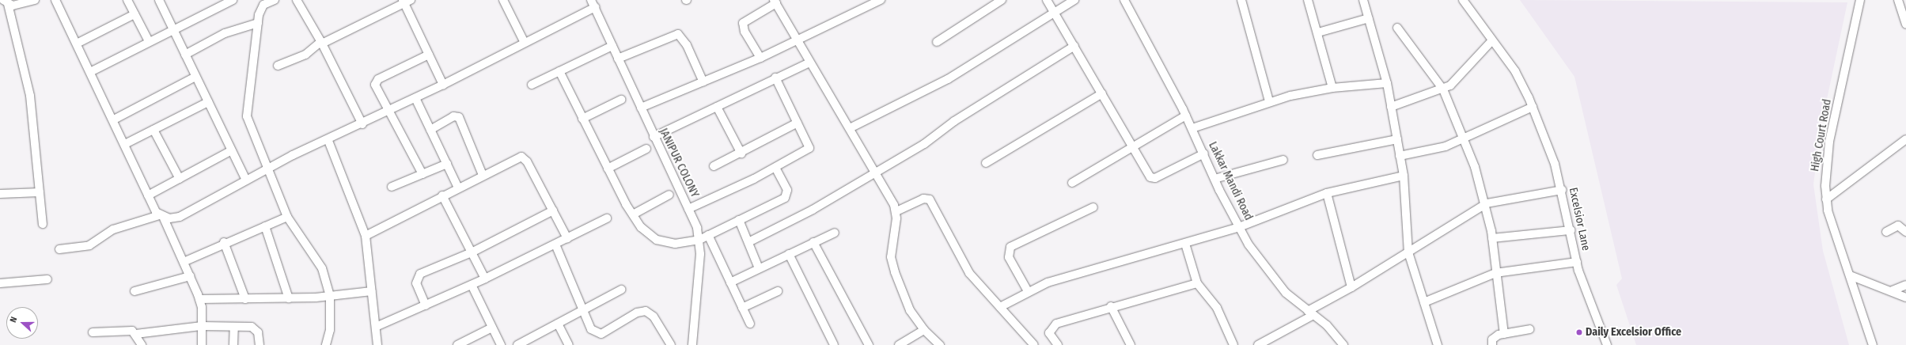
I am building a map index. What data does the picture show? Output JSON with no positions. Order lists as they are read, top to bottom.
{
  "streets": {
    "street": [
      "High Court Road",
      "JANIPUR COLONY",
      "Lakkar Mandi Road",
      "Excelsior Lane"
    ]
  },
  "places": ["Daily Excelsior Office"],
  "north": "left"
}
